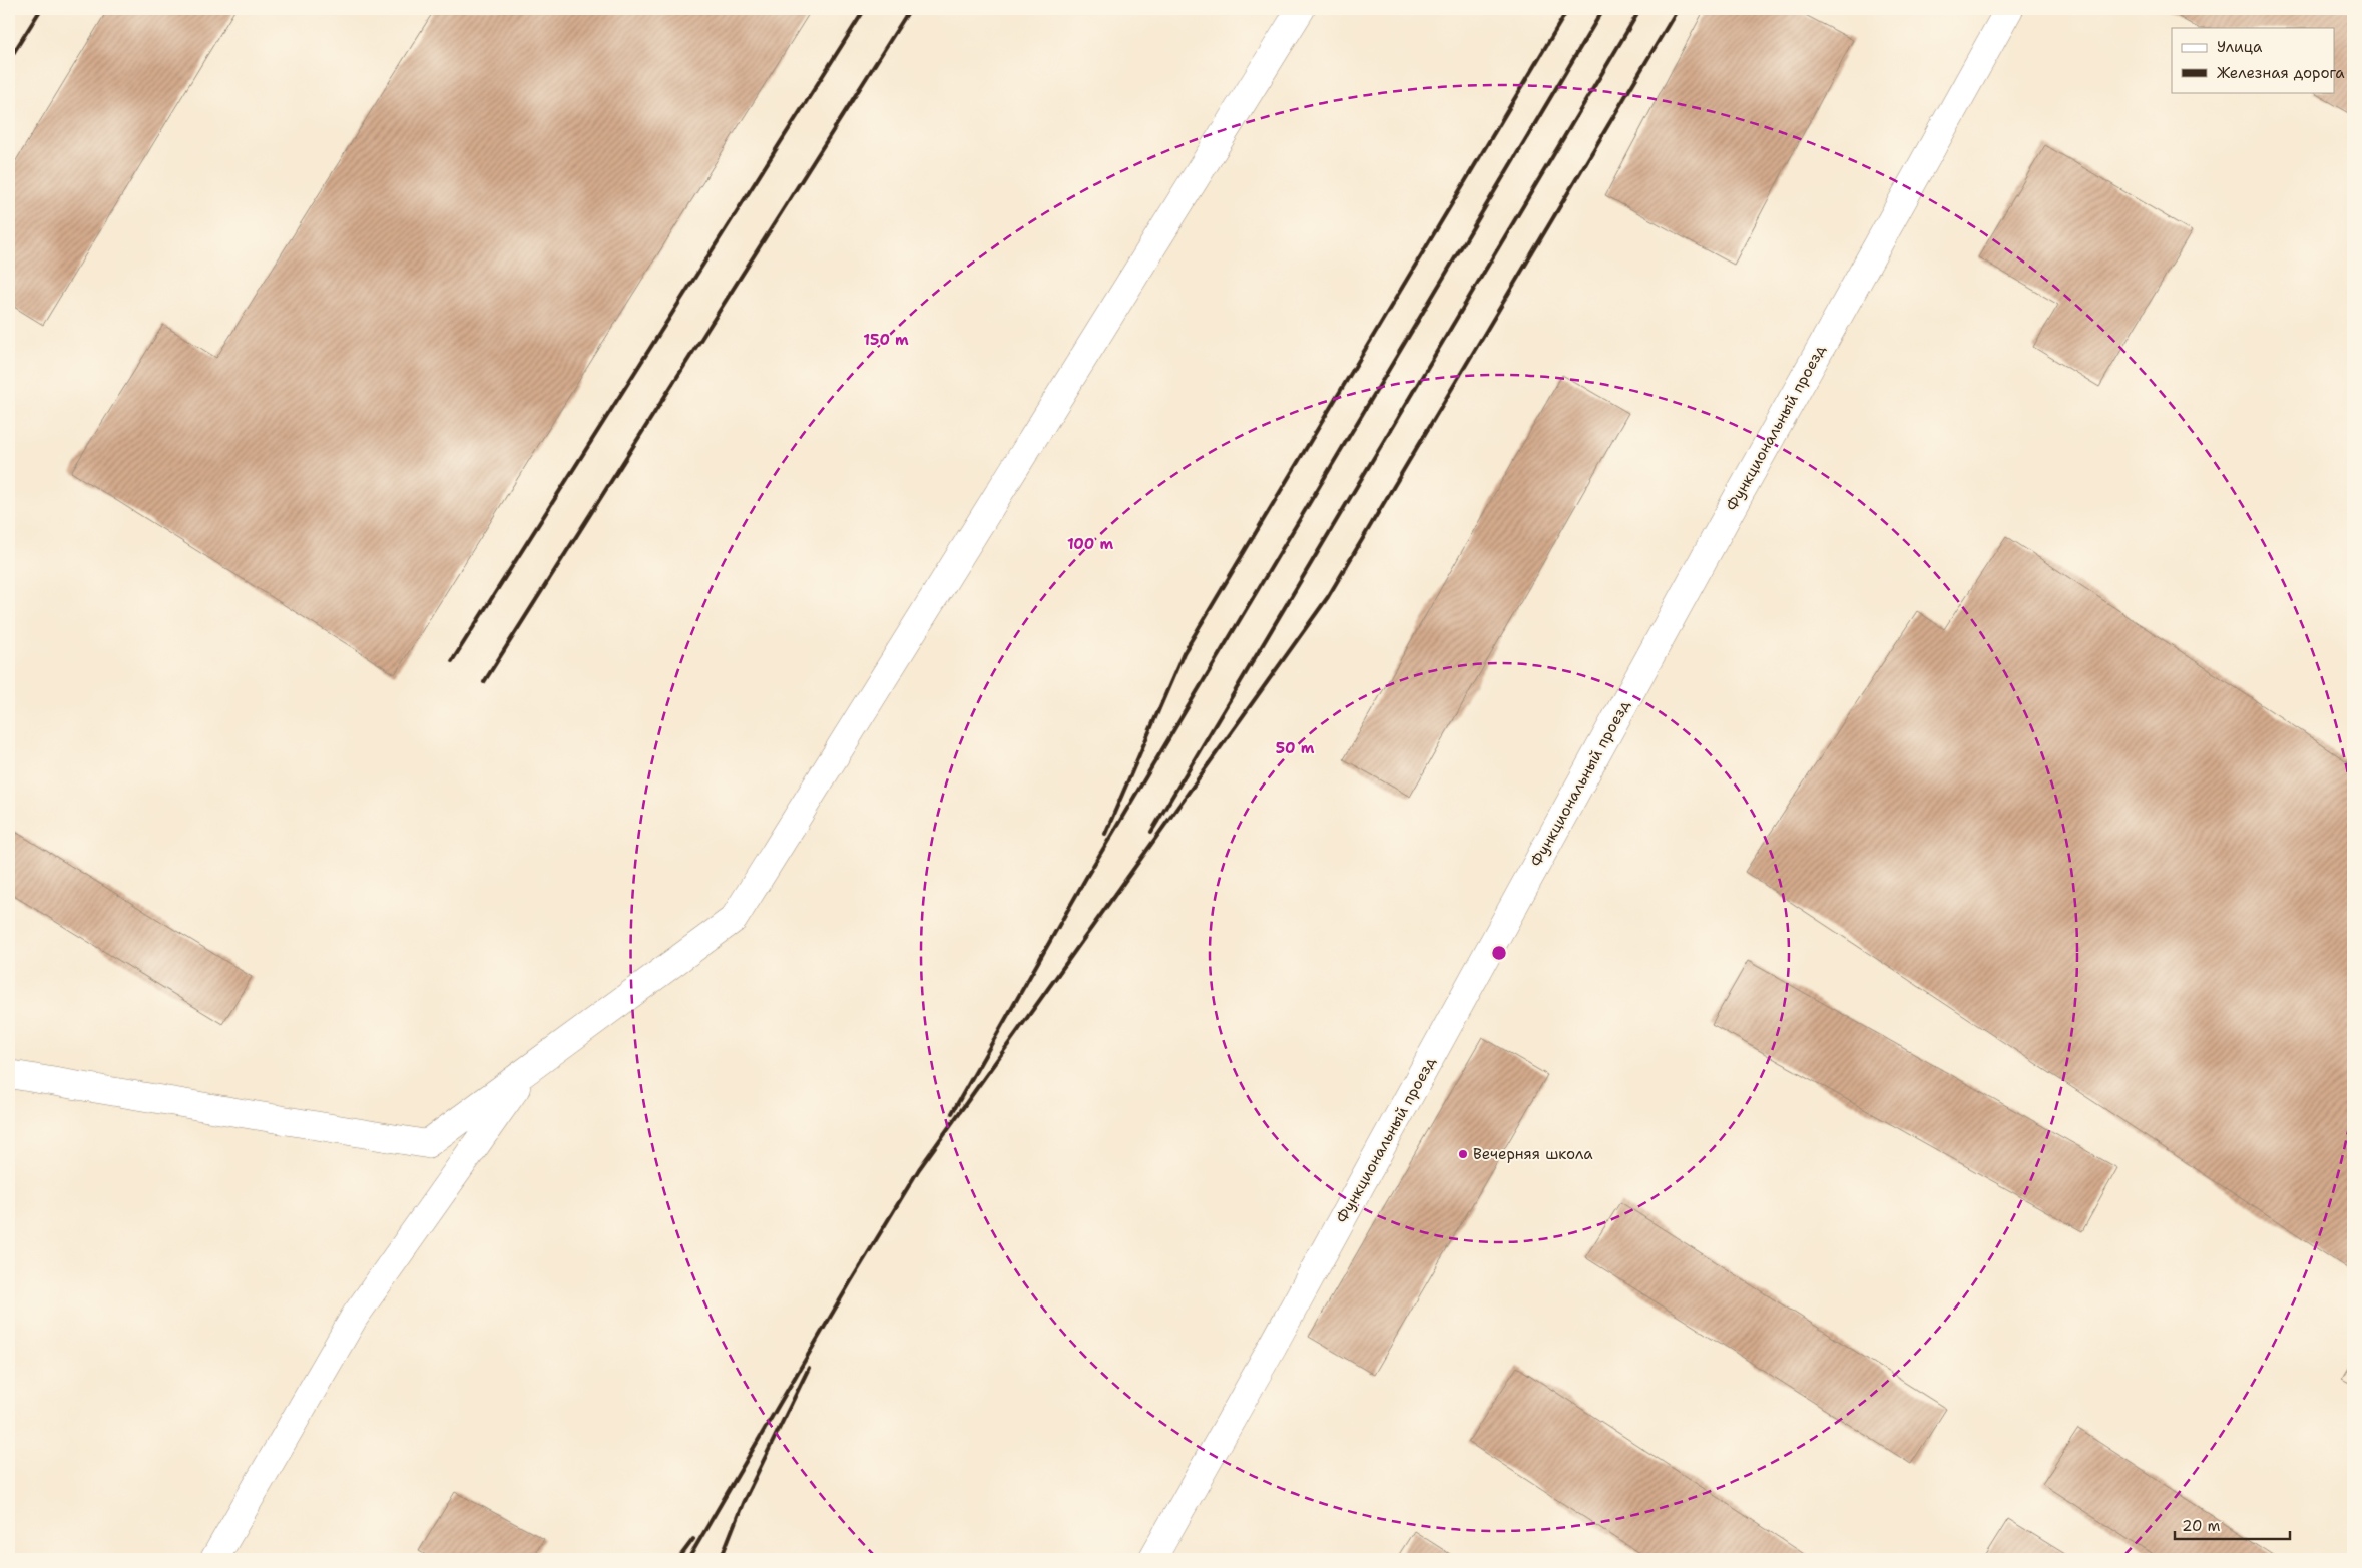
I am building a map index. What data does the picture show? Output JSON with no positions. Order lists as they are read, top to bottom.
{
  "streets": {
    "street": ["Функциональный проезд"]
  },
  "places": ["Вечерняя школа"],
  "legend": ["Улица", "Железная дорога"],
  "scale_bar": "20 m",
  "rings": ["150 m", "100 m", "50 m"]
}
